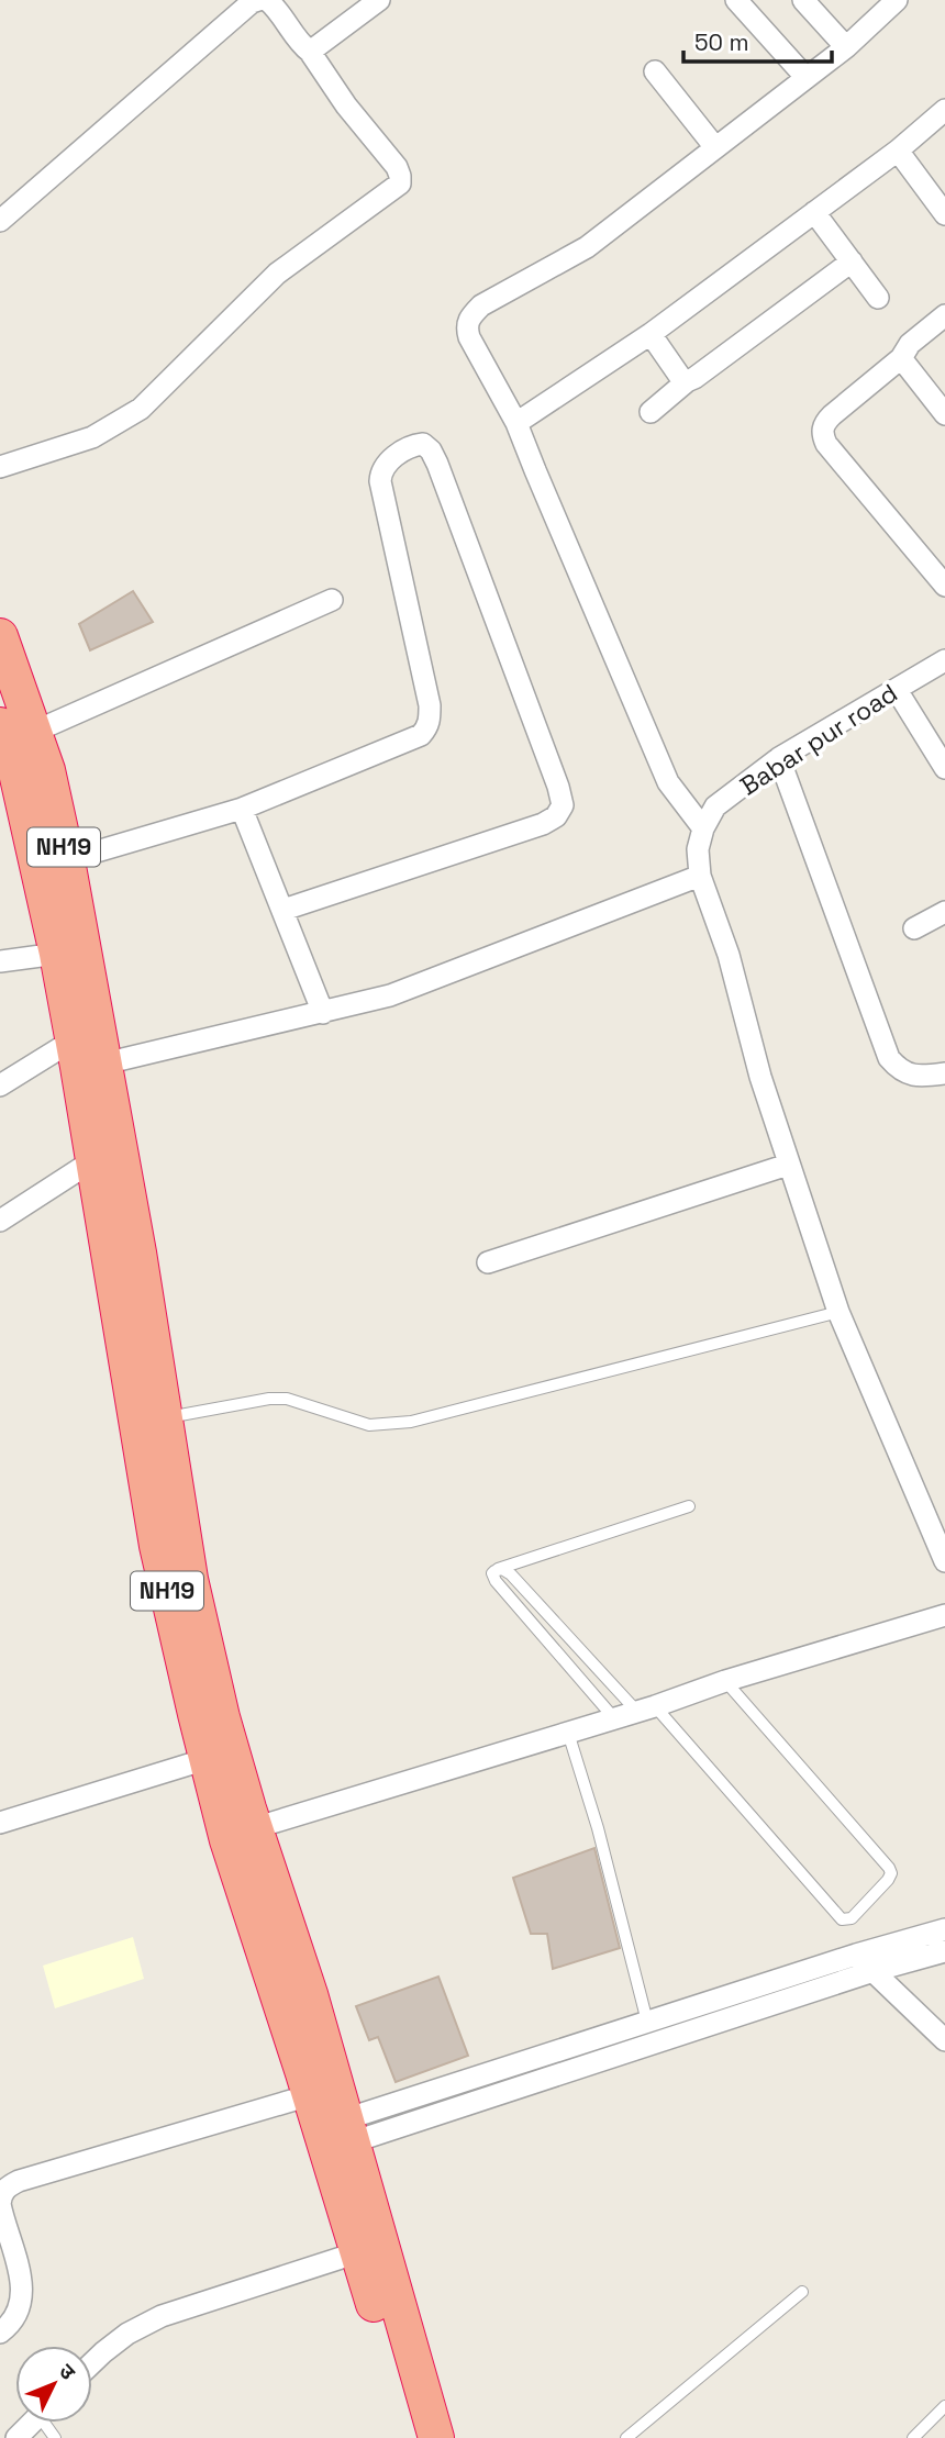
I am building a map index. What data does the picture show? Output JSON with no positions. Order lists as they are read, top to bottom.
{
  "streets": {
    "highway": ["NH19"],
    "street": ["Babar pur road"]
  },
  "scale_bar": "50 m",
  "north": "top right"
}
